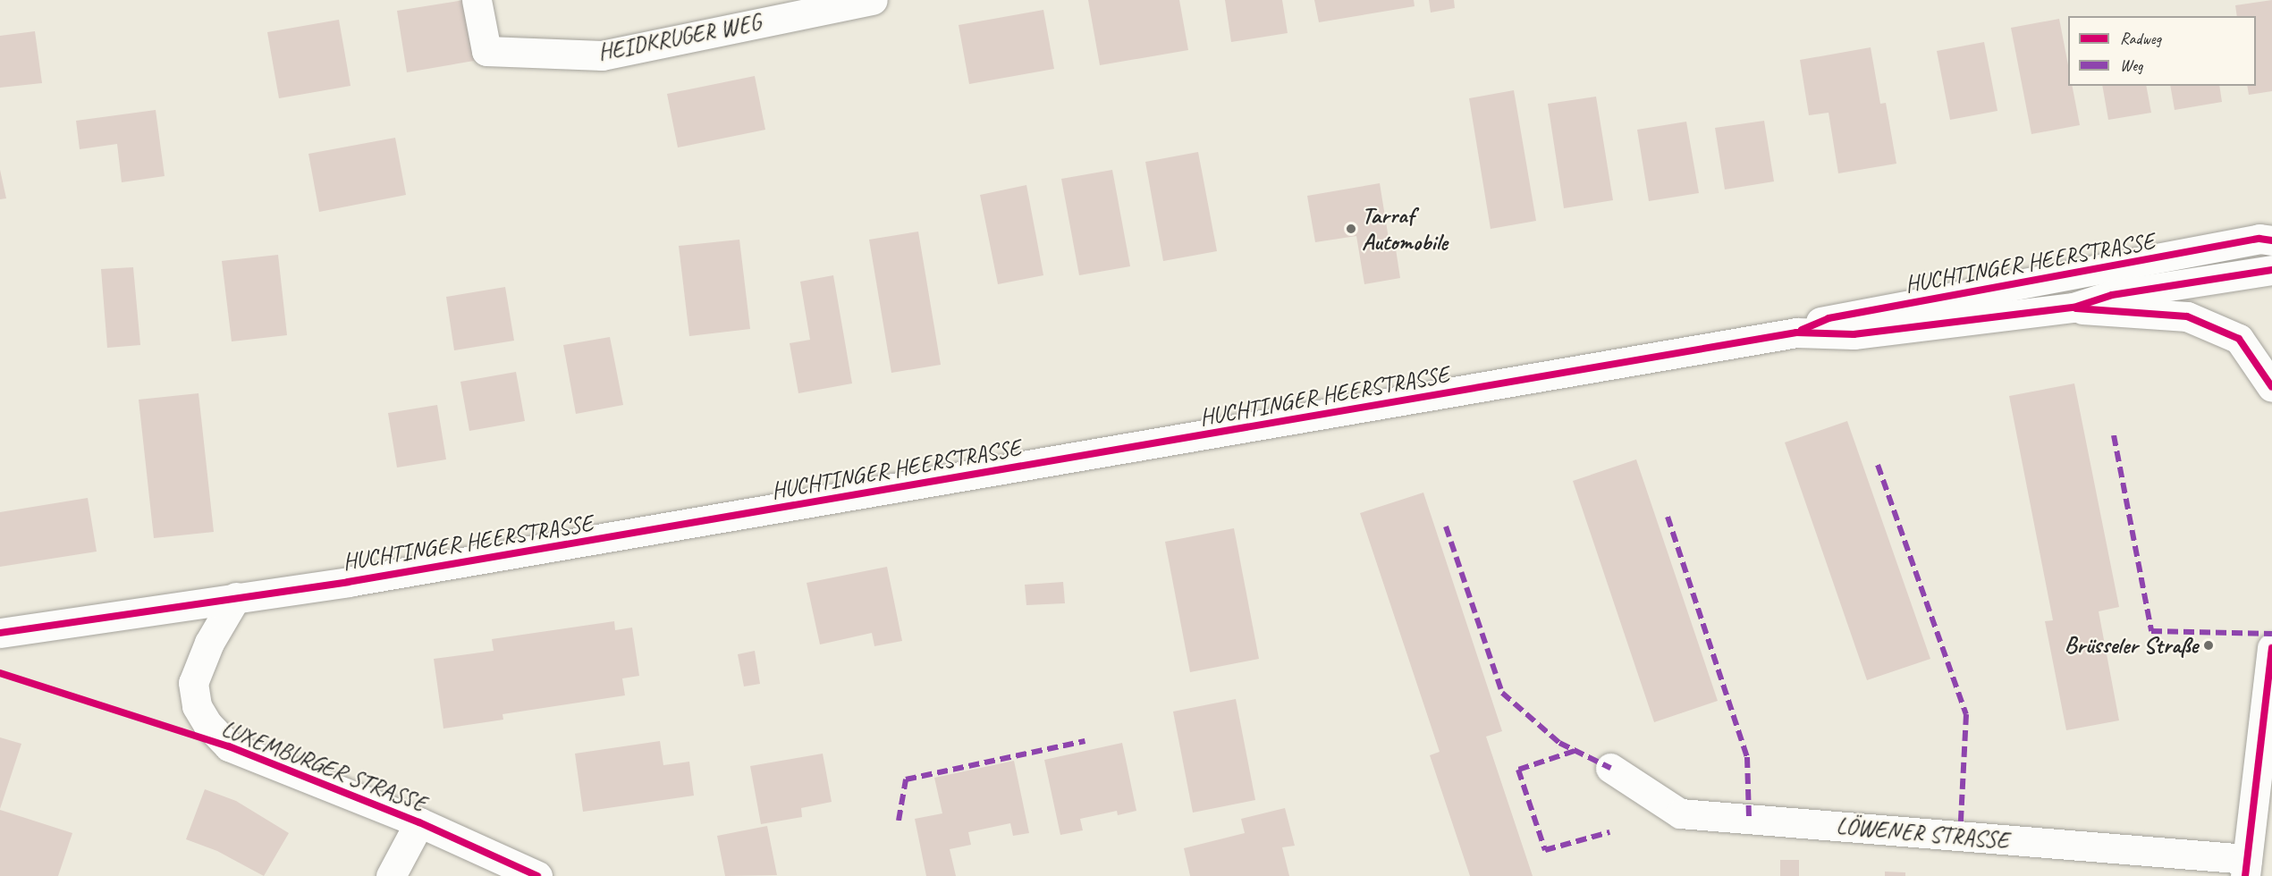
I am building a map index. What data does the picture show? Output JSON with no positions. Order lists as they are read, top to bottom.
{
  "streets": {
    "main road": [
      "HEIDKRUGER WEG",
      "HUCHTINGER HEERSTRASSE",
      "LUXEMBURGER STRASSE",
      "LÖWENER STRASSE"
    ]
  },
  "crossings": [
    ["HUCHTINGER HEERSTRASSE", "LUXEMBURGER STRASSE"]
  ],
  "places": ["Tarraf Automobile", "Brüsseler Straße"],
  "legend": ["Radweg", "Weg"]
}
